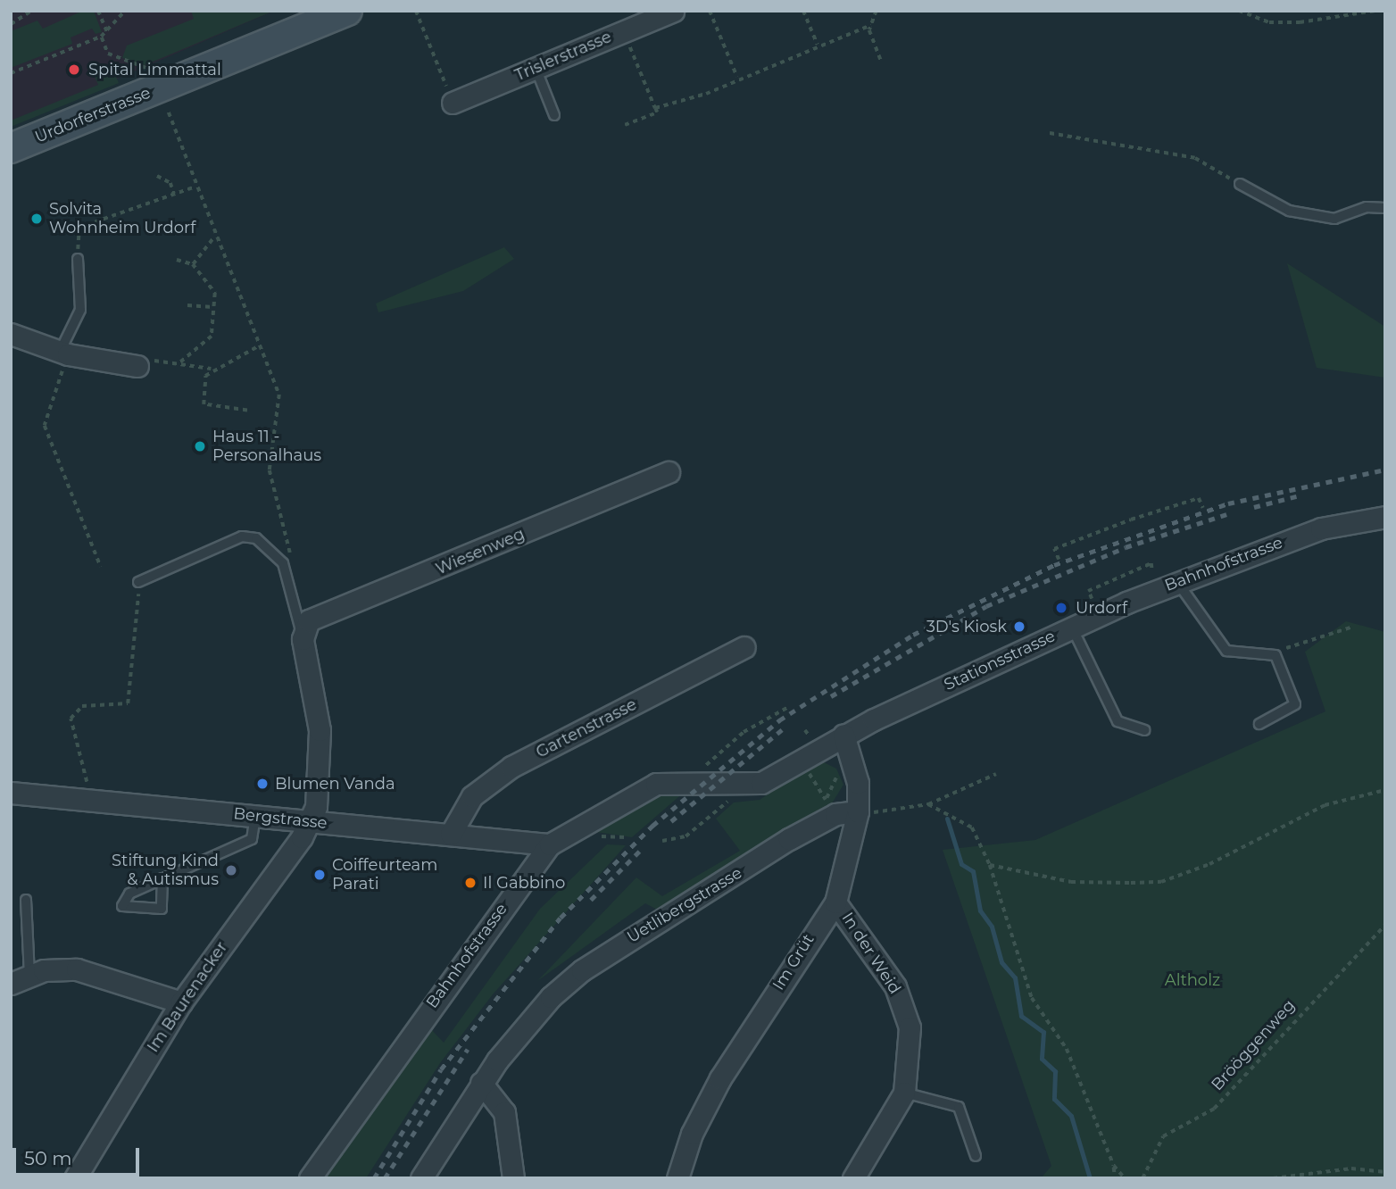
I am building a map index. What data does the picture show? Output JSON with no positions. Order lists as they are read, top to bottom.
{
  "streets": {
    "main road": ["Urdorferstrasse"],
    "street": [
      "Trislerstrasse",
      "Wiesenweg",
      "Bahnhofstrasse",
      "Stationsstrasse",
      "Gartenstrasse",
      "Bergstrasse",
      "Uetlibergstrasse",
      "In der Weid",
      "Im Grüt",
      "Im Baurenacker"
    ],
    "path": ["Brööggenweg"]
  },
  "crossings": [
    ["Bahnhofstrasse", "Stationsstrasse"],
    ["Bahnhofstrasse", "Bergstrasse"],
    ["Bahnhofstrasse", "Im Grüt"],
    ["Gartenstrasse", "Bergstrasse"],
    ["Bergstrasse", "Im Baurenacker"],
    ["Uetlibergstrasse", "Im Grüt"],
    ["In der Weid", "Im Grüt"]
  ],
  "parks": ["Altholz"],
  "places": [
    "Spital Limmattal",
    "Solvita Wohnheim Urdorf",
    "Haus 11 - Personalhaus",
    "Urdorf",
    "3D's Kiosk",
    "Blumen Vanda",
    "Stiftung Kind & Autismus",
    "Coiffeurteam Parati",
    "Il Gabbino"
  ],
  "scale_bar": "50 m"
}
